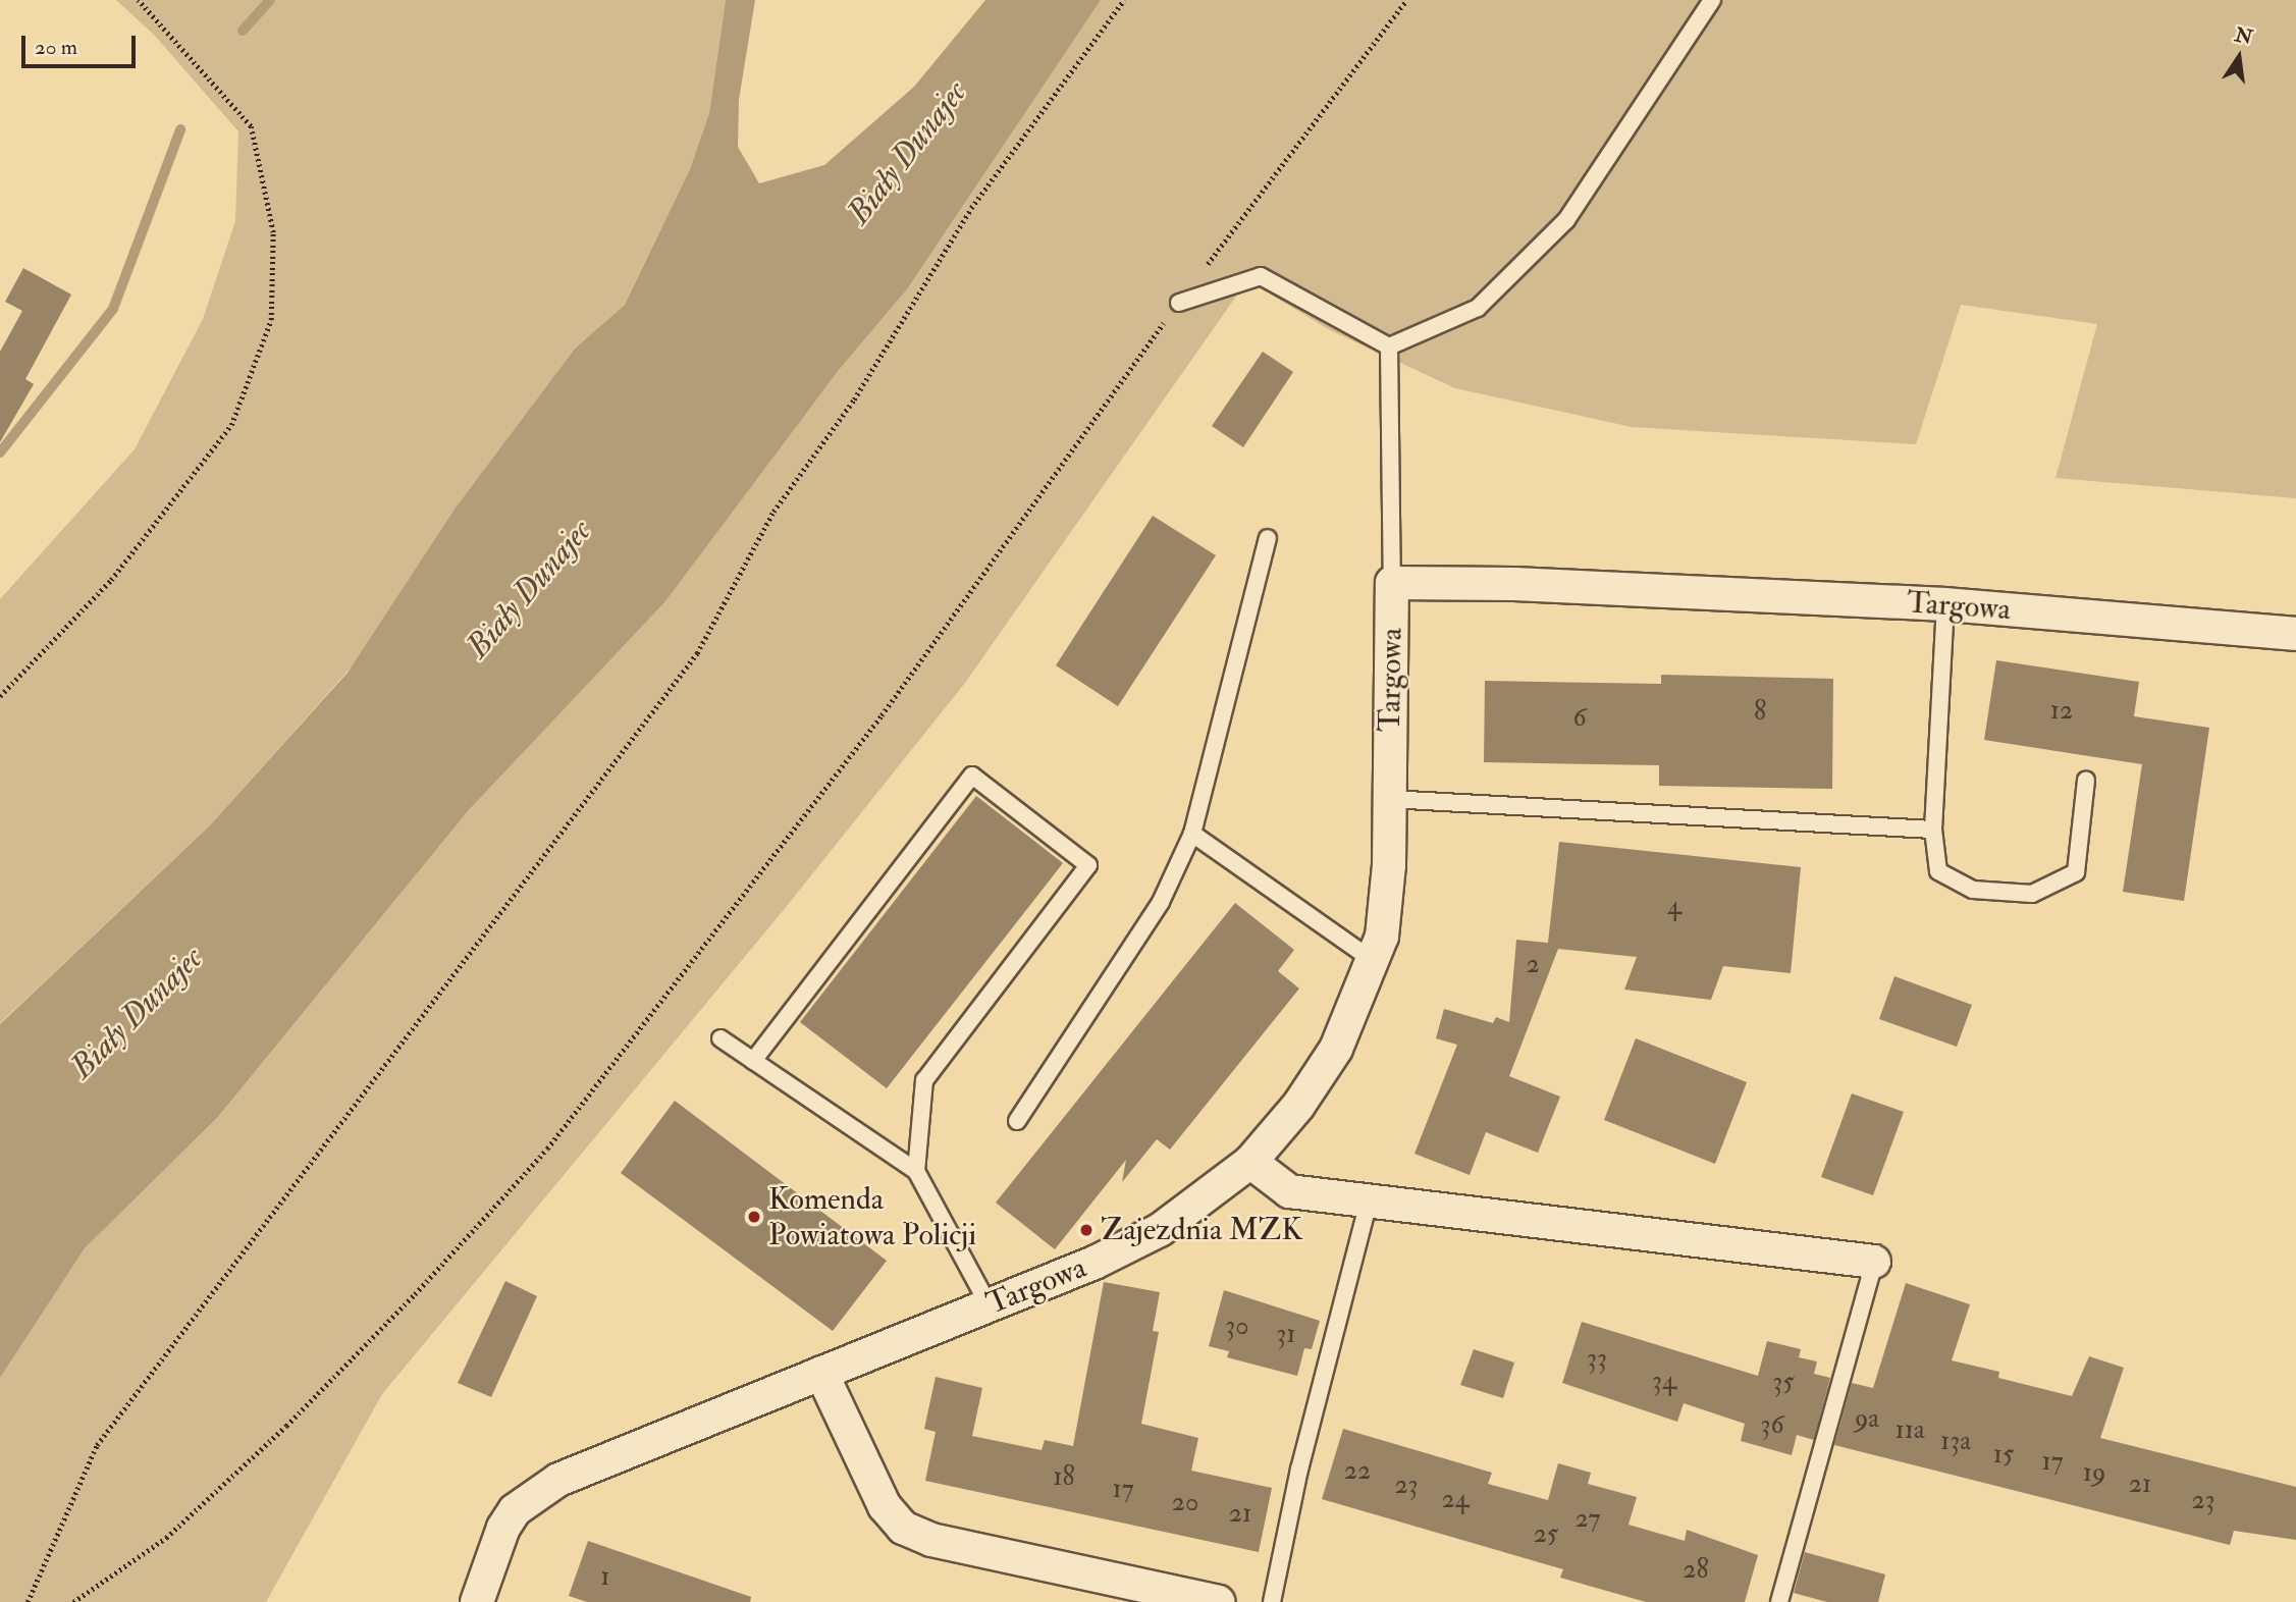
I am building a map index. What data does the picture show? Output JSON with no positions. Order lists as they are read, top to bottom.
{
  "streets": {
    "street": ["Targowa"]
  },
  "water": ["Biały Dunajec"],
  "places": ["Komenda Powiatowa Policji", "Zajezdnia MZK"],
  "house_numbers": [
    "12",
    "8",
    "6",
    "4",
    "2",
    "30",
    "31",
    "33",
    "34",
    "35",
    "9a",
    "36",
    "11a",
    "13a",
    "15",
    "17",
    "22",
    "19",
    "18",
    "21",
    "23",
    "17",
    "24",
    "23",
    "20",
    "21",
    "27",
    "25",
    "28",
    "1"
  ],
  "scale_bar": "20 m",
  "north": "top"
}
